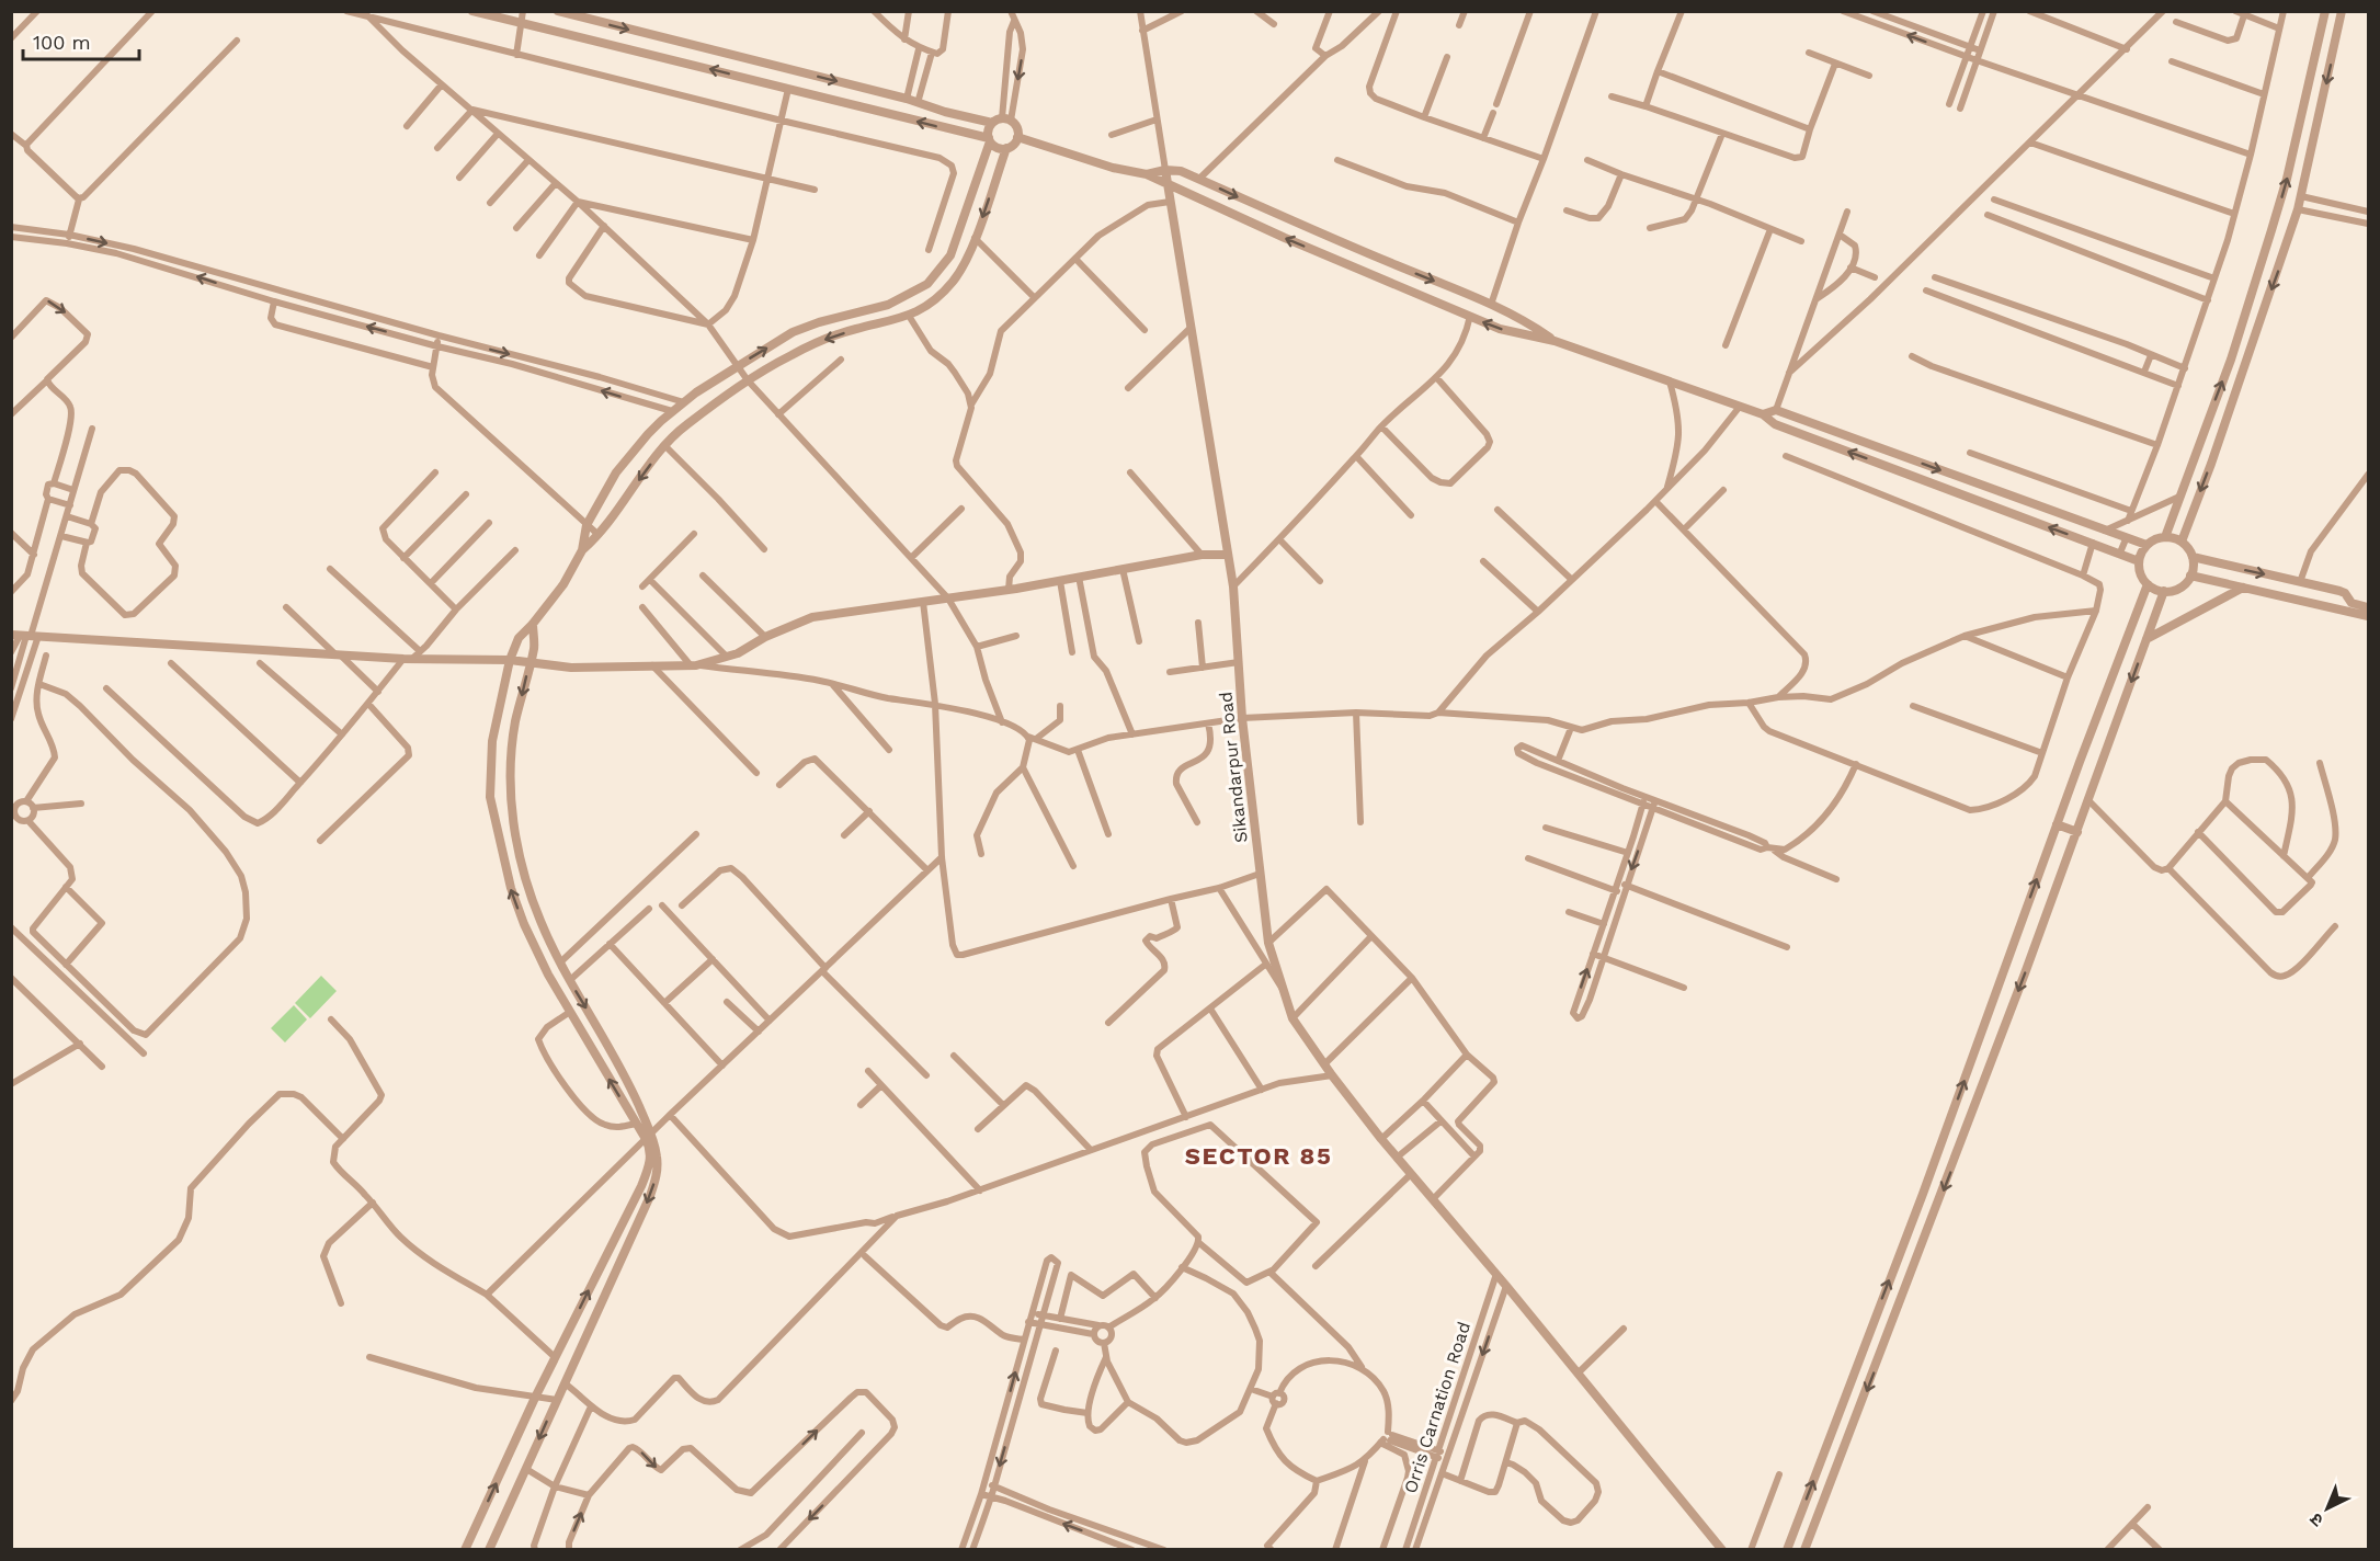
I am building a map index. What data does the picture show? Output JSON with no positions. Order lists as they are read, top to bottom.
{
  "streets": {
    "street": ["Sikandarpur Road", "Orris Carnation Road"]
  },
  "crossings": [
    ["Sikandarpur Road", "Orris Carnation Road"]
  ],
  "districts": ["SECTOR 85"],
  "scale_bar": "100 m",
  "north": "bottom left"
}
